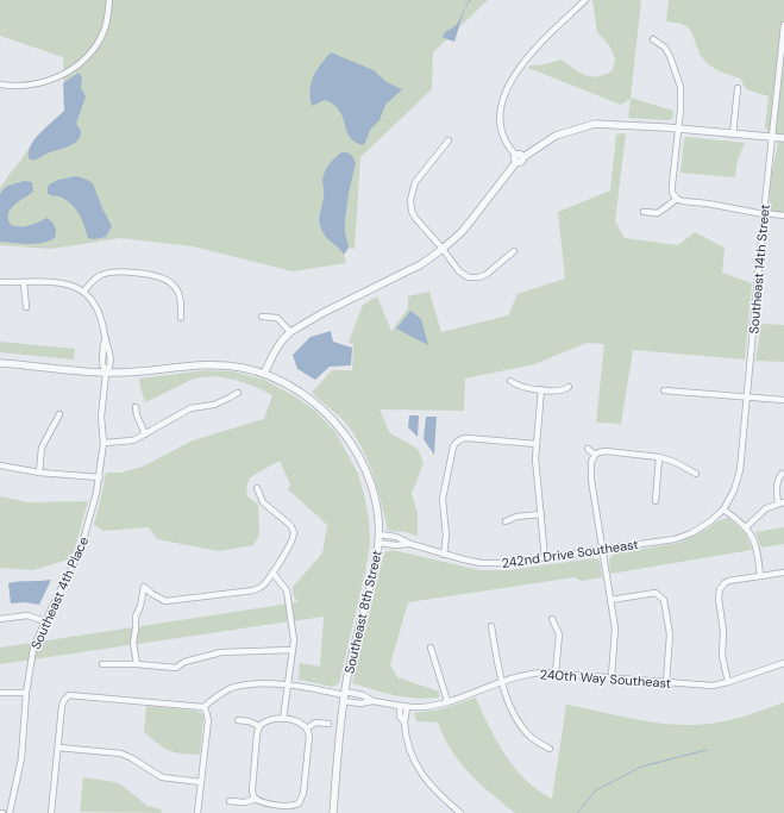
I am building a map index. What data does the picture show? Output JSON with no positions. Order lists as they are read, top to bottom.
{
  "streets": {
    "street": [
      "Southeast 14th Street",
      "242nd Drive Southeast",
      "Southeast 4th Place",
      "Southeast 8th Street",
      "240th Way Southeast"
    ]
  },
  "crossings": [
    ["Southeast 14th Street", "242nd Drive Southeast"],
    ["242nd Drive Southeast", "Southeast 8th Street"],
    ["Southeast 4th Place", "Southeast 8th Street"],
    ["Southeast 8th Street", "240th Way Southeast"]
  ]
}
